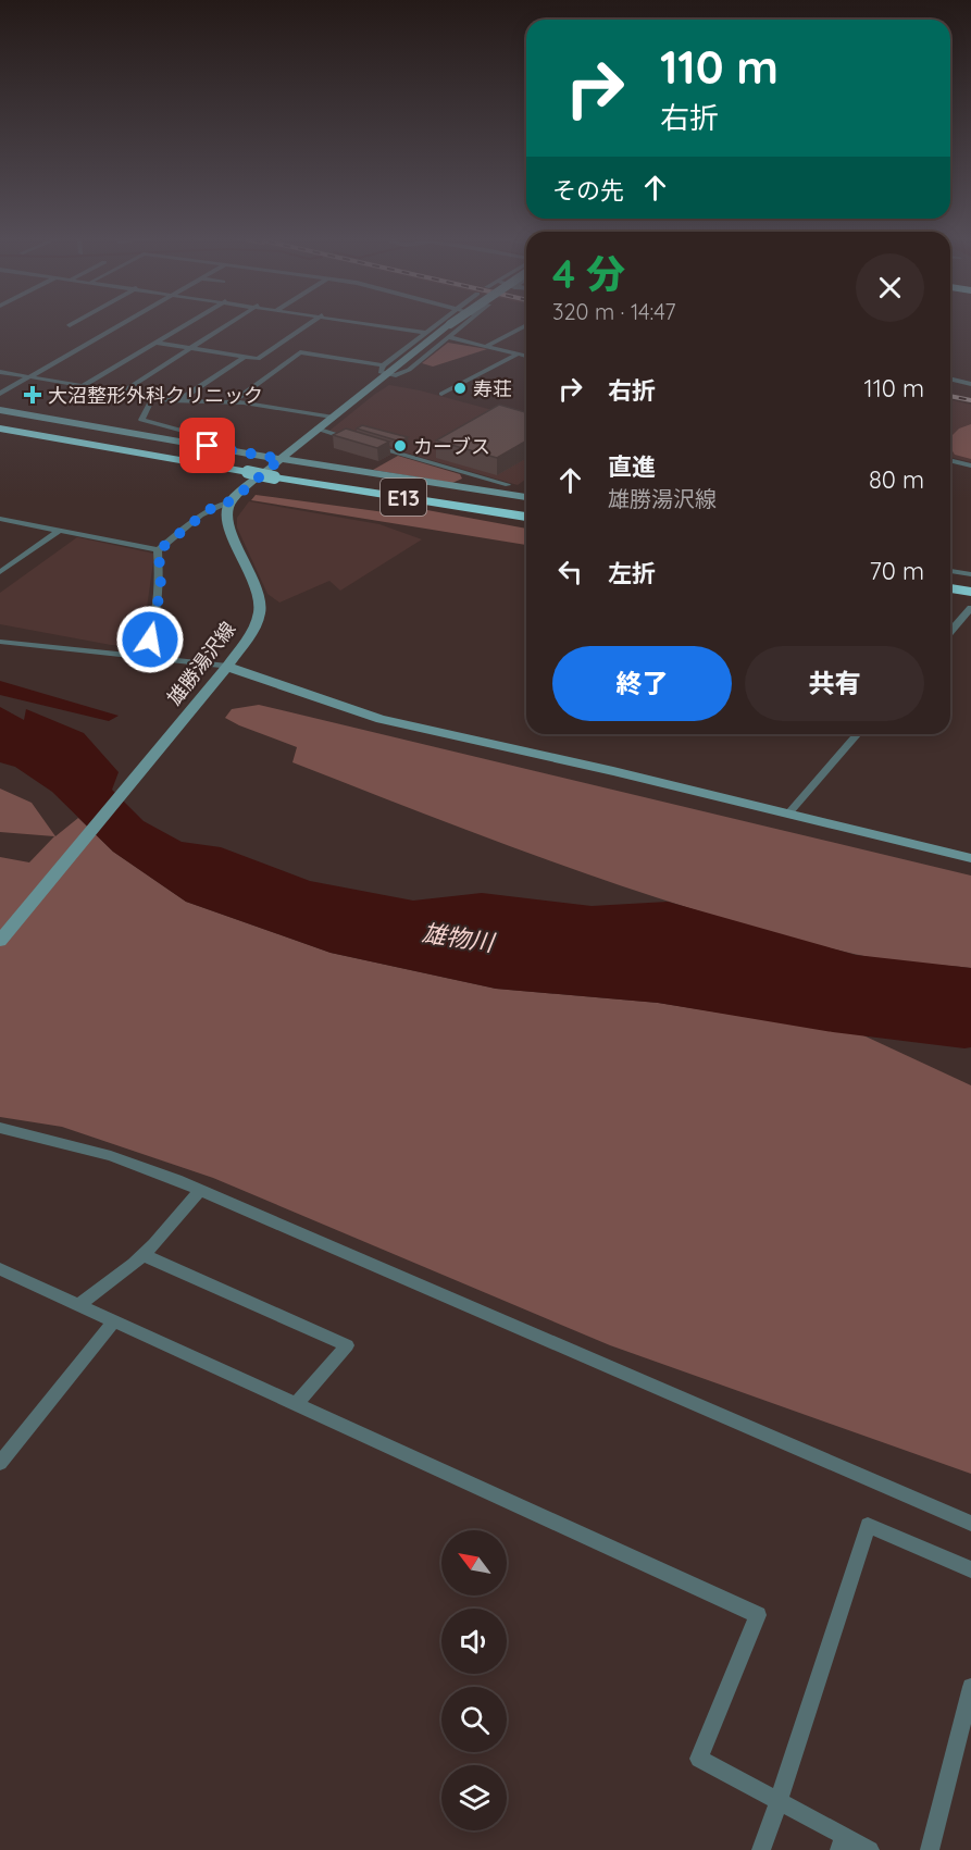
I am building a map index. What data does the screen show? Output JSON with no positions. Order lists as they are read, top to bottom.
{
  "streets": {
    "highway": ["E13"],
    "main road": ["雄勝湯沢線"]
  },
  "water": ["雄物川"],
  "places": {
    "other": ["寿荘", "カーブス"],
    "health": ["大沼整形外科クリニック"]
  },
  "north": "top left",
  "page": {
    "turn": ["110 m", "右折"],
    "then": "その先",
    "heading": ["4 分", "320 m · 14:47"],
    "list": [
      {
        "name": "右折",
        "value": "110 m"
      },
      {
        "name": "直進",
        "note": "雄勝湯沢線",
        "value": "80 m"
      },
      {
        "name": "左折",
        "value": "70 m"
      }
    ],
    "buttons": ["終了", "共有"]
  }
}
